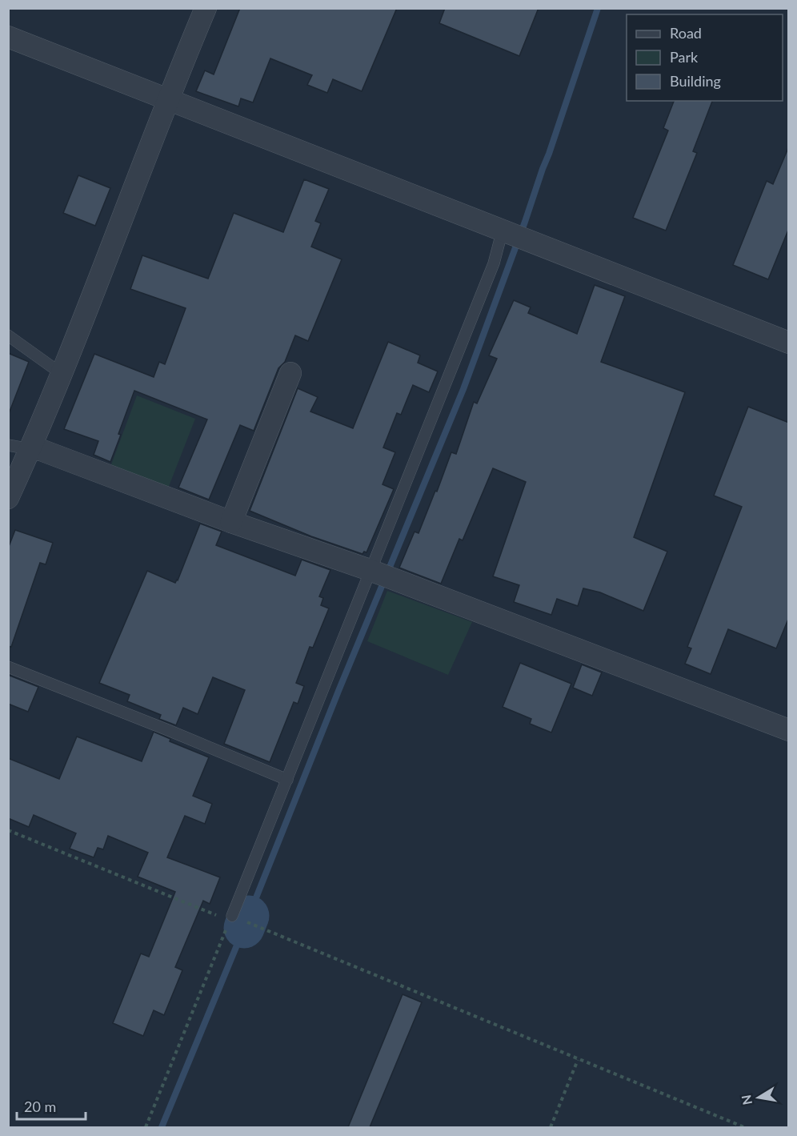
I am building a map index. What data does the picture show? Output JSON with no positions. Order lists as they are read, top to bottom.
{
  "legend": ["Road", "Park", "Building"],
  "scale_bar": "20 m",
  "north": "left"
}
